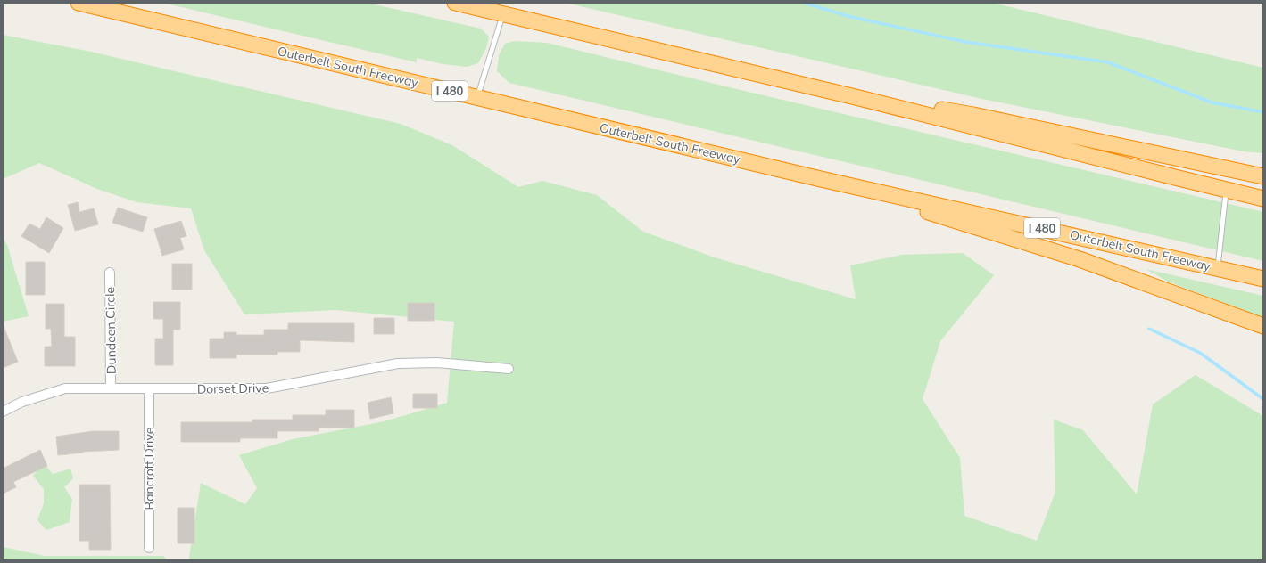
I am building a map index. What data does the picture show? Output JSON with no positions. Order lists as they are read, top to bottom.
{
  "streets": {
    "highway": ["Outerbelt South Freeway", "I 480"],
    "street": ["Dundeen Circle", "Dorset Drive", "Bancroft Drive"]
  },
  "crossings": [
    ["Dundeen Circle", "Dorset Drive"],
    ["Dorset Drive", "Bancroft Drive"]
  ]
}
